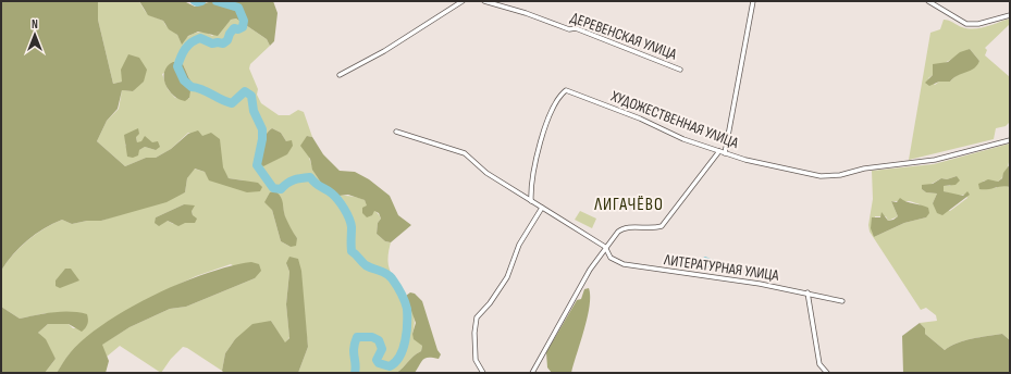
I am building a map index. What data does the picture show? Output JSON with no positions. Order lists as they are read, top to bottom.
{
  "streets": {
    "street": ["ДЕРЕВЕНСКАЯ УЛИЦА", "ХУДОЖЕСТВЕННАЯ УЛИЦА", "ЛИТЕРАТУРНАЯ УЛИЦА"]
  },
  "crossings": [
    ["ХУДОЖЕСТВЕННАЯ УЛИЦА", "ЛИТЕРАТУРНАЯ УЛИЦА"]
  ],
  "districts": ["ЛИГАЧЁВО"],
  "north": "top"
}
